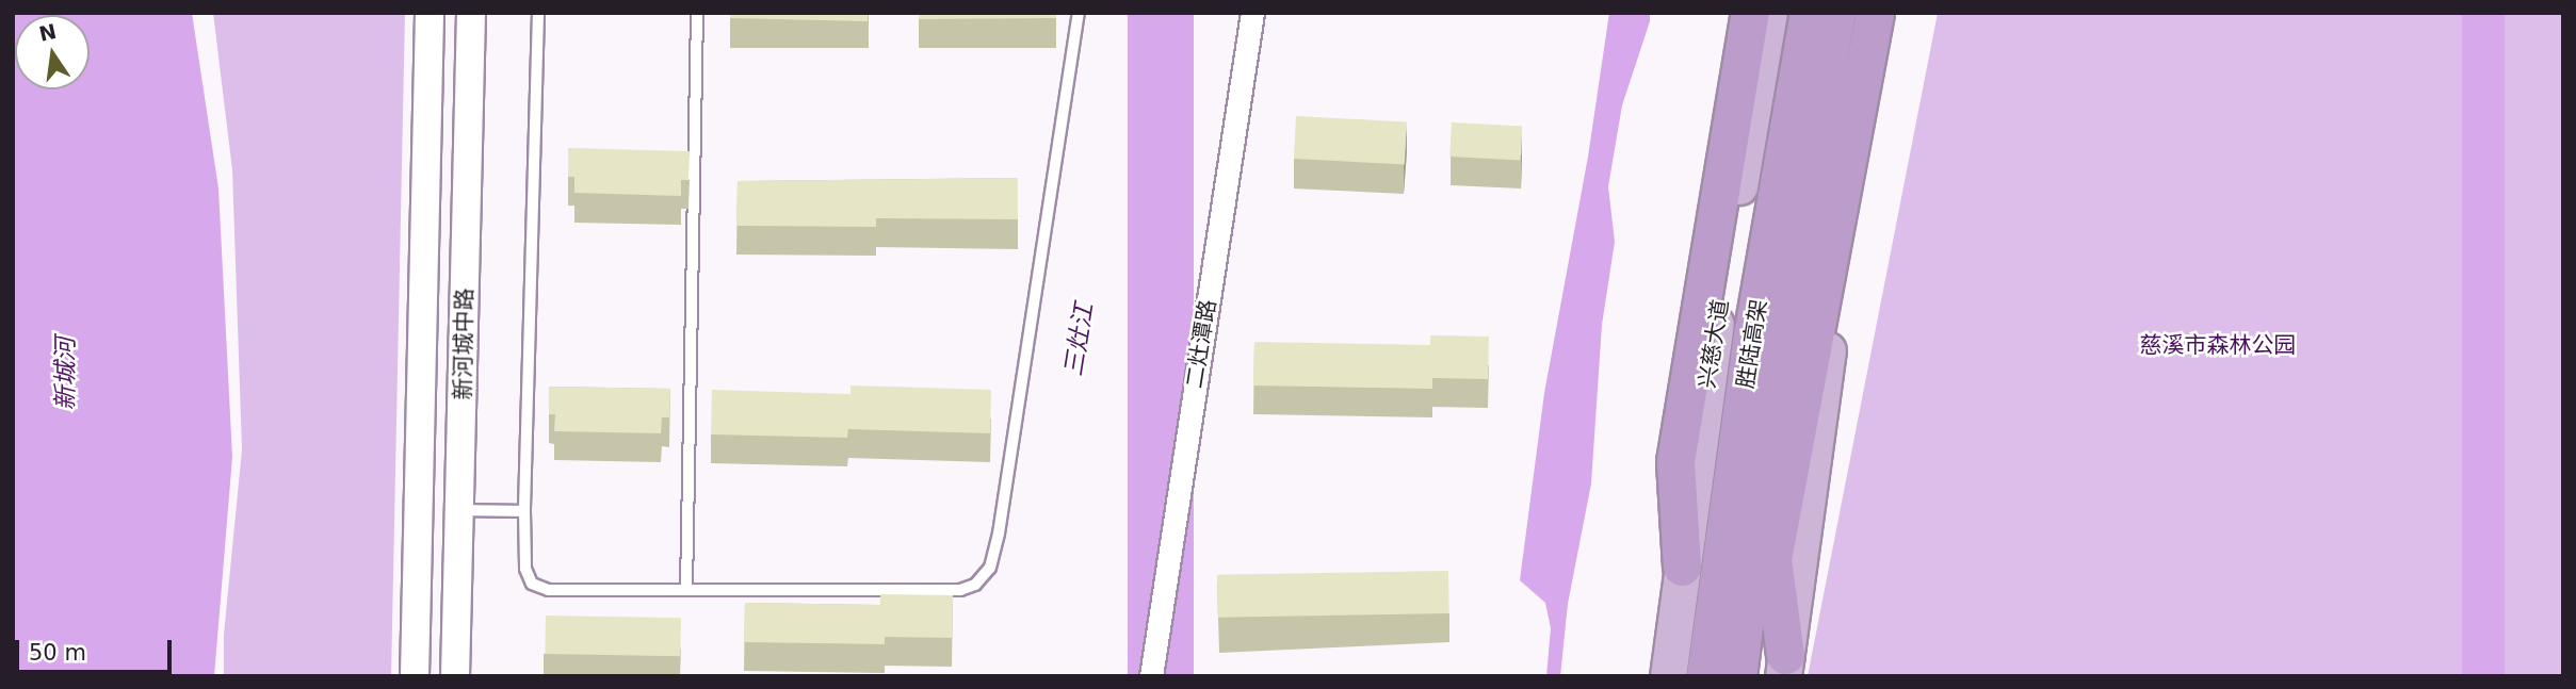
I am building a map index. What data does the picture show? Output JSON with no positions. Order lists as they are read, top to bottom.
{
  "streets": {
    "highway": ["胜陆高架"],
    "main road": ["兴慈大道"],
    "street": ["新河城中路", "二灶潭路"]
  },
  "water": ["三灶江", "新城河"],
  "parks": ["慈溪市森林公园"],
  "scale_bar": "50 m",
  "north": "top"
}
